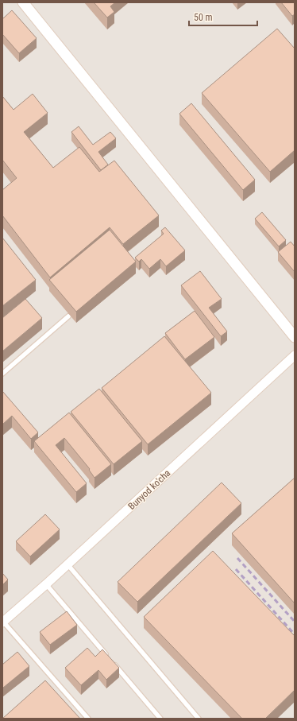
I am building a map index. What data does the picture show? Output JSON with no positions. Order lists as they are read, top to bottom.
{
  "streets": {
    "street": ["Bunyod ko'cha"]
  },
  "scale_bar": "50 m"
}
